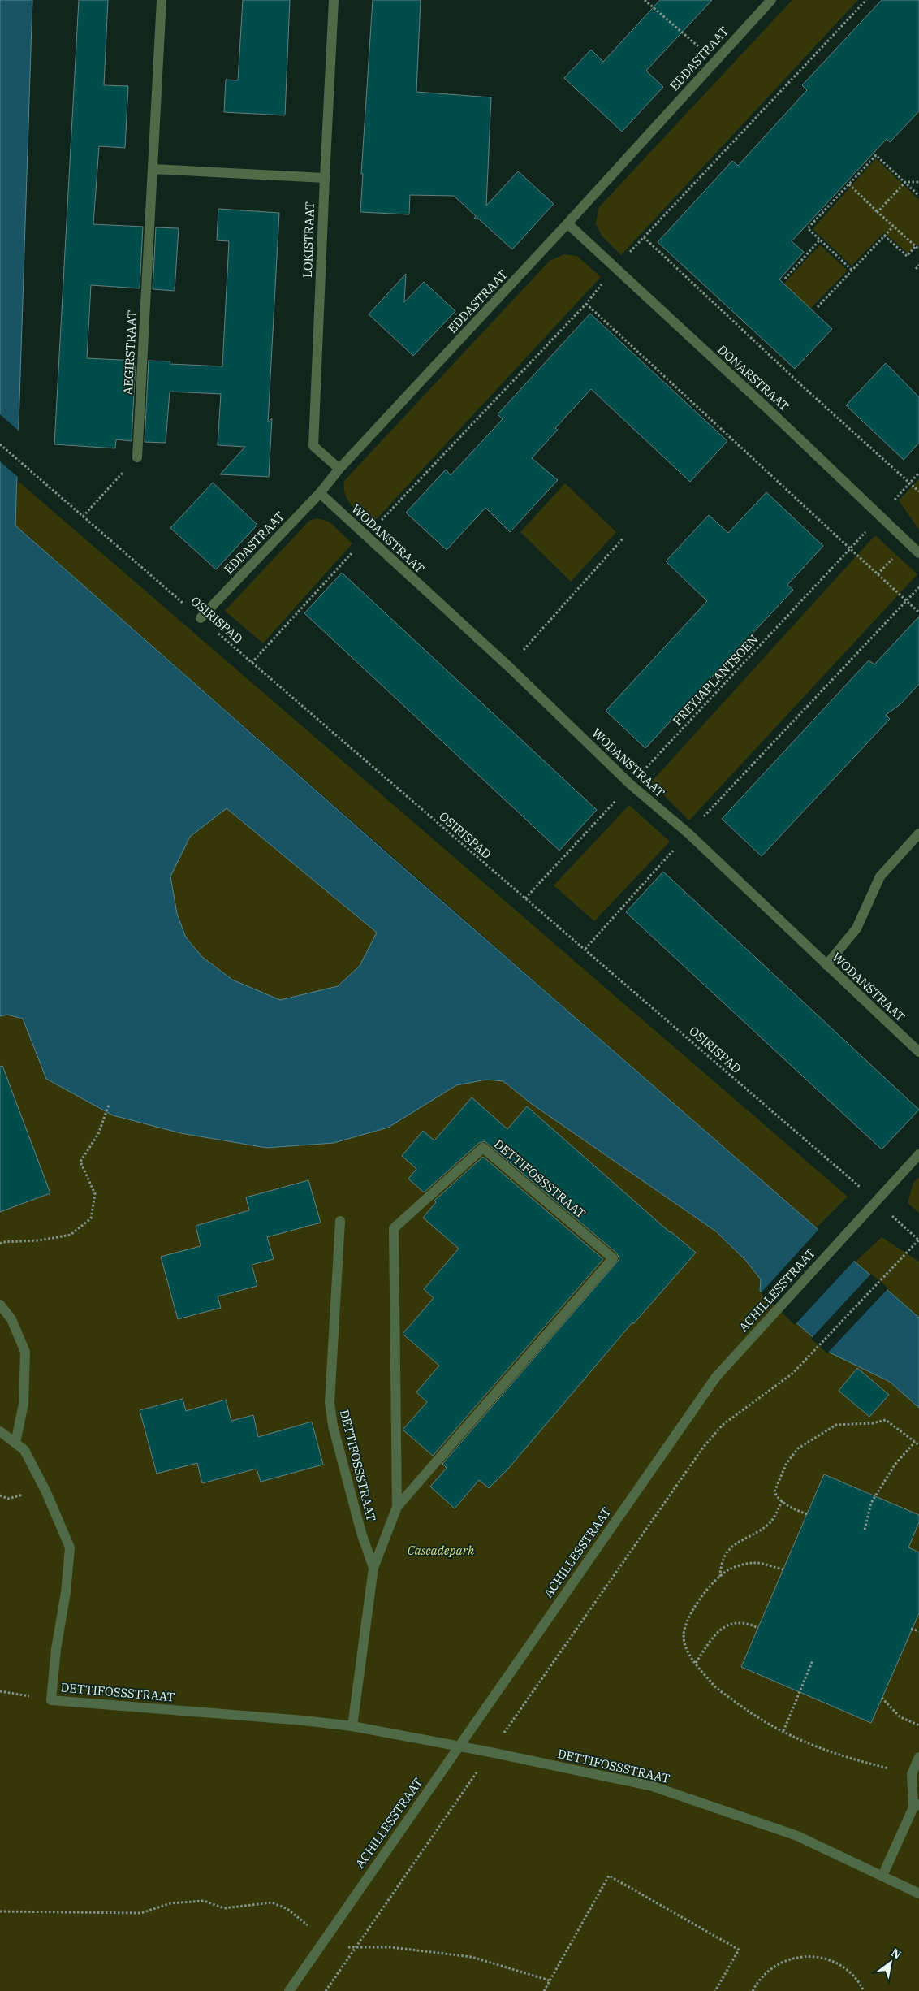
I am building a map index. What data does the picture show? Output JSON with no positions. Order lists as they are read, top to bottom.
{
  "streets": {
    "street": [
      "EDDASTRAAT",
      "LOKISTRAAT",
      "AEGIRSTRAAT",
      "DONARSTRAAT",
      "WODANSTRAAT",
      "DETTIFOSSSTRAAT",
      "ACHILLESSTRAAT"
    ],
    "path": ["OSIRISPAD", "FREYJAPLANTSOEN"]
  },
  "crossings": [
    ["EDDASTRAAT", "LOKISTRAAT"],
    ["EDDASTRAAT", "DONARSTRAAT"],
    ["EDDASTRAAT", "WODANSTRAAT"],
    ["EDDASTRAAT", "OSIRISPAD"],
    ["DONARSTRAAT", "FREYJAPLANTSOEN"],
    ["WODANSTRAAT", "FREYJAPLANTSOEN"],
    ["OSIRISPAD", "FREYJAPLANTSOEN"],
    ["OSIRISPAD", "ACHILLESSTRAAT"],
    ["DETTIFOSSSTRAAT", "ACHILLESSTRAAT"]
  ],
  "parks": ["Cascadepark"],
  "north": "top right"
}
